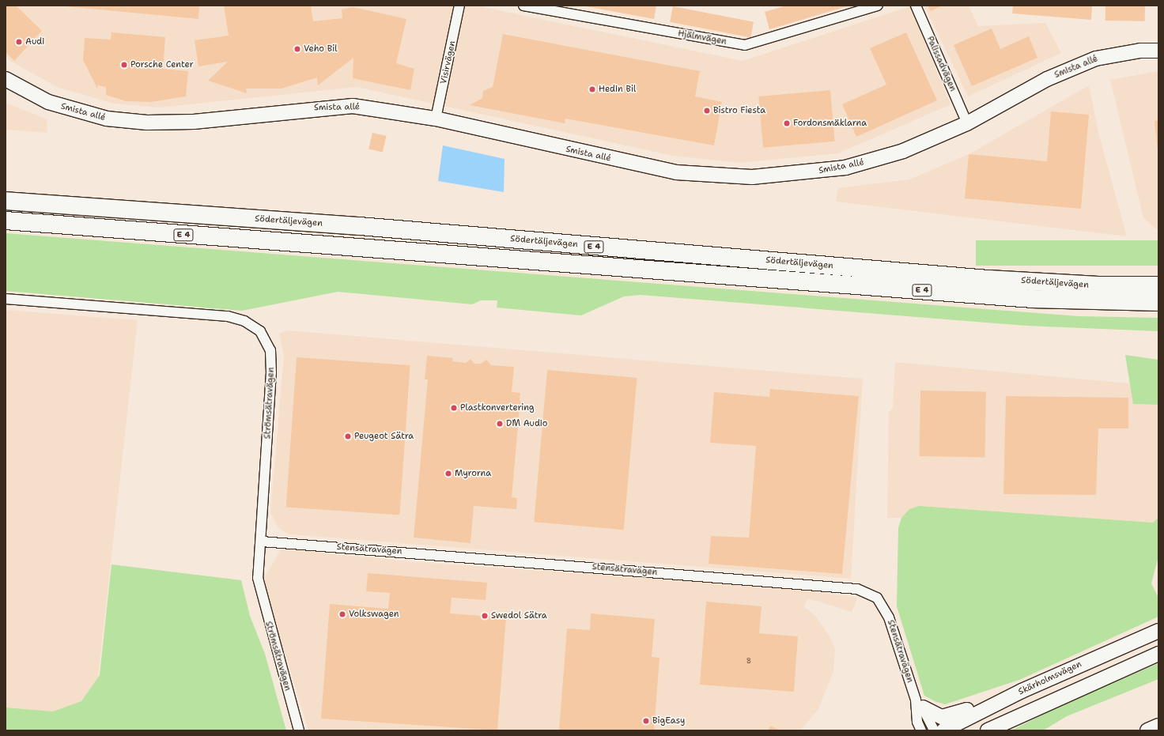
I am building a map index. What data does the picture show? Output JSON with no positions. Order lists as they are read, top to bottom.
{
  "streets": {
    "highway": ["Södertäljevägen", "E 4"],
    "street": [
      "Hjälmvägen",
      "Visirvägen",
      "Palissadvägen",
      "Smista allé",
      "Strömsätravägen",
      "Stensätravägen",
      "Skärholmsvägen"
    ]
  },
  "crossings": [
    ["Visirvägen", "Smista allé"],
    ["Palissadvägen", "Smista allé"],
    ["Strömsätravägen", "Stensätravägen"]
  ],
  "places": [
    "Audi",
    "Veho Bil",
    "Porsche Center",
    "Hedin Bil",
    "Bistro Fiesta",
    "Fordonsmäklarna",
    "Plastkonvertering",
    "DM Audio",
    "Peugeot Sätra",
    "Myrorna",
    "Volkswagen",
    "Swedol Sätra",
    "BigEasy"
  ],
  "house_numbers": ["8"]
}
